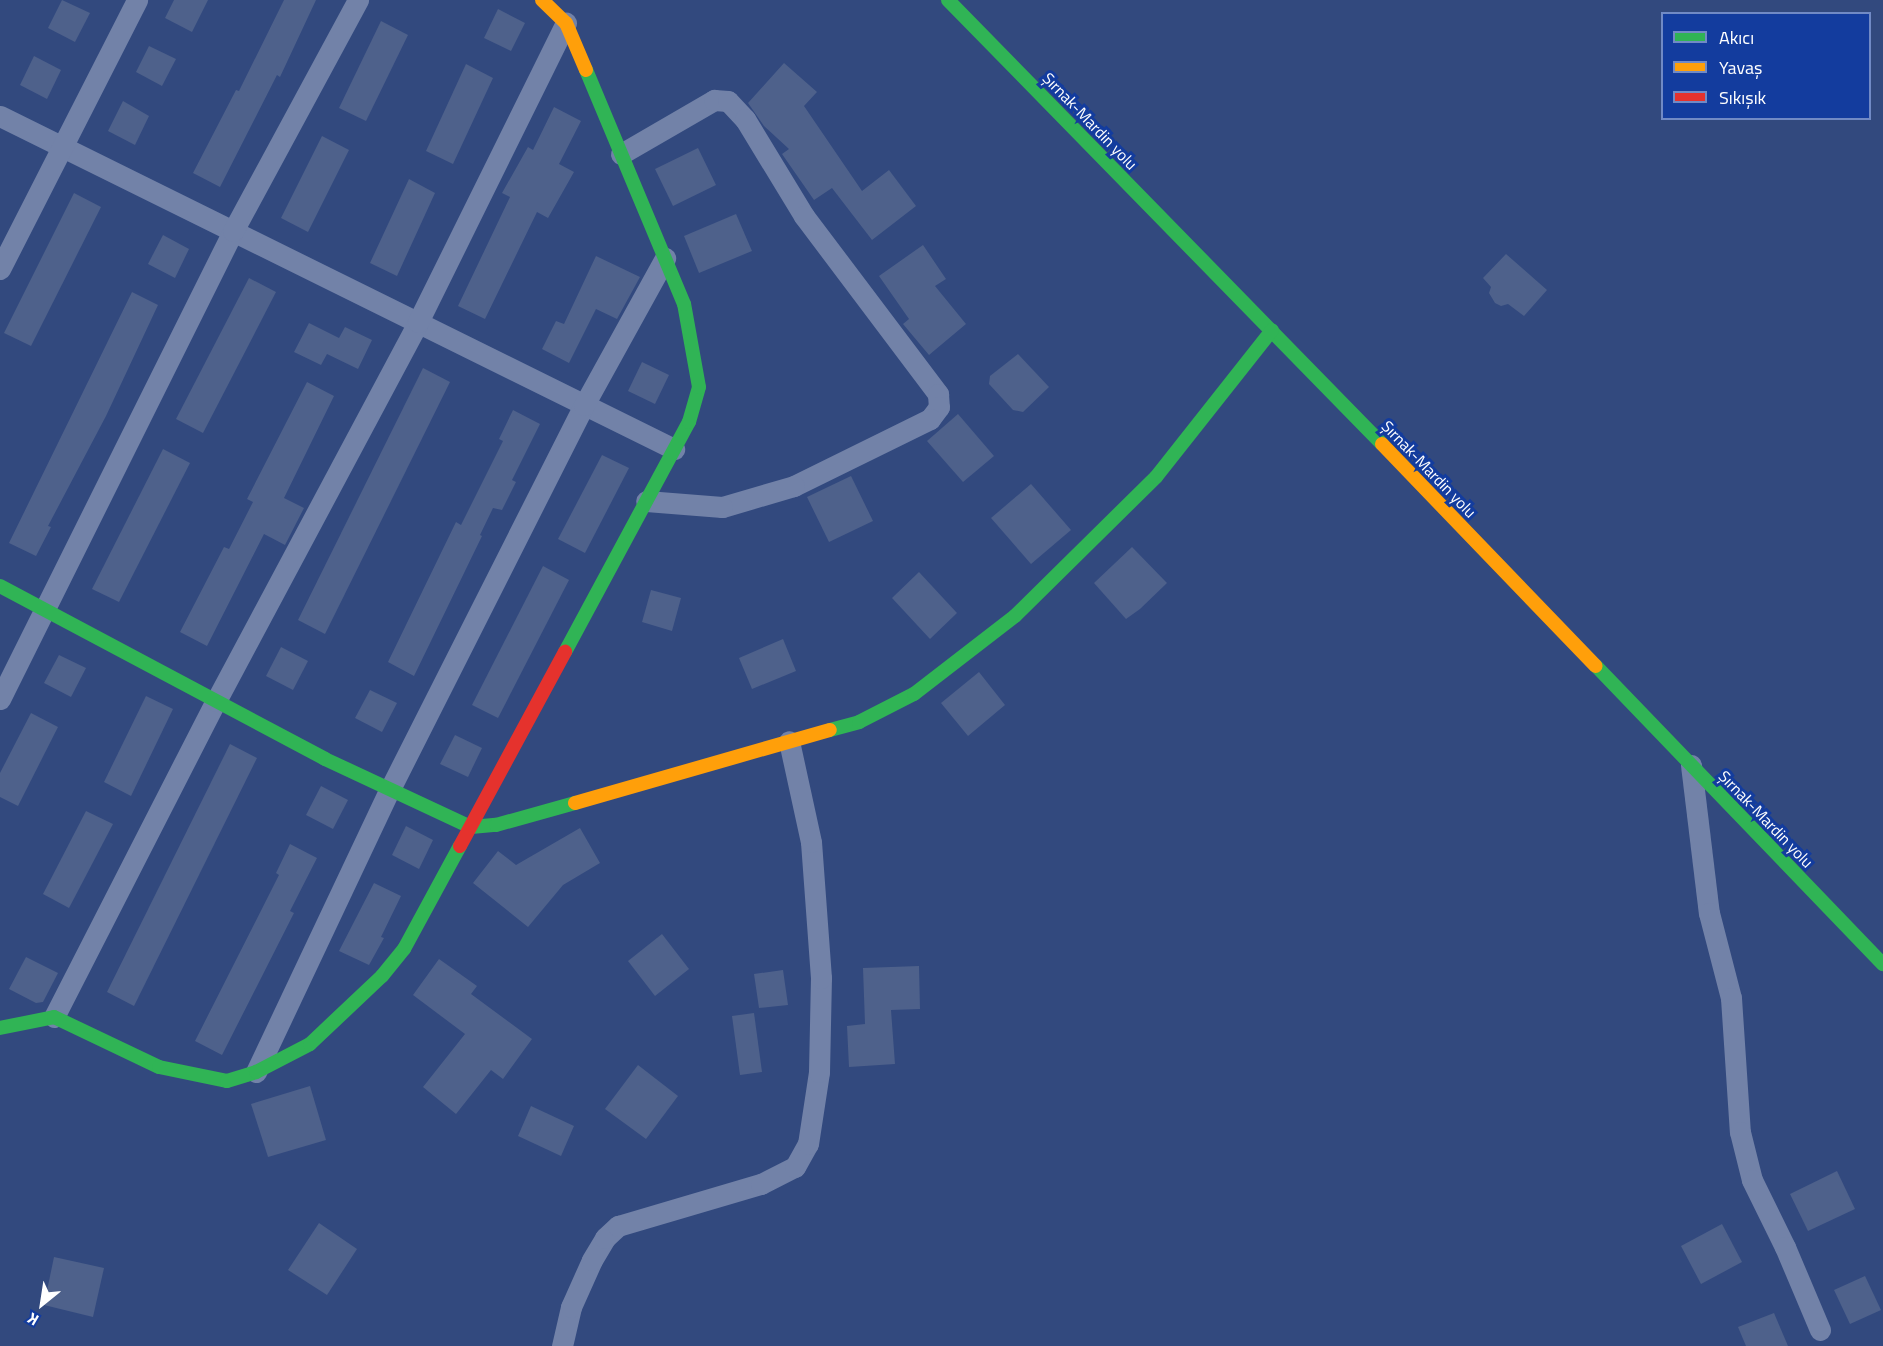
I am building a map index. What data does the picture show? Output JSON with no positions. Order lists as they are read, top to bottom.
{
  "streets": {
    "street": ["Şırnak-Mardin yolu"]
  },
  "legend": ["Akıcı", "Yavaş", "Sıkışık"],
  "north": "bottom left"
}
